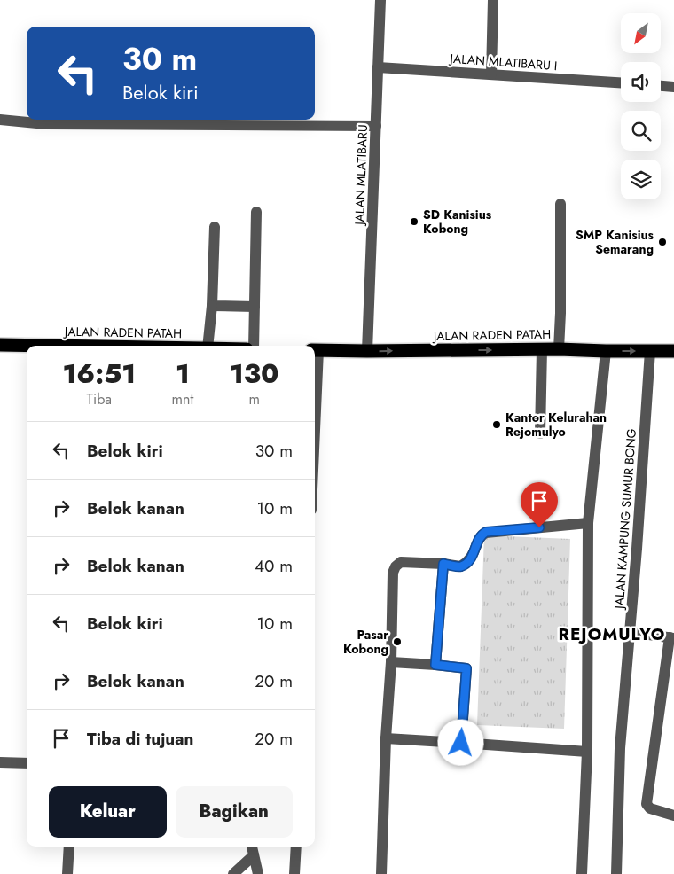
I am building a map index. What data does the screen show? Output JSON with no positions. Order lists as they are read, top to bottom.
{
  "streets": {
    "highway": ["JALAN RADEN PATAH"],
    "street": ["JALAN MLATIBARU I", "JALAN MLATIBARU", "JALAN KAMPUNG SUMUR BONG"]
  },
  "crossings": [
    ["JALAN MLATIBARU I", "JALAN MLATIBARU"],
    ["JALAN MLATIBARU", "JALAN RADEN PATAH"],
    ["JALAN RADEN PATAH", "JALAN KAMPUNG SUMUR BONG"]
  ],
  "one_way": ["JALAN RADEN PATAH"],
  "districts": ["REJOMULYO"],
  "places": [
    "SD Kanisius Kobong",
    "SMP Kanisius Semarang",
    "Kantor Kelurahan Rejomulyo",
    "Pasar Kobong"
  ],
  "north": "bottom left",
  "page": {
    "turn": ["30 m", "Belok kiri"],
    "eta": [
      "16:51",
      "Tiba",
      "1",
      "mnt",
      "130",
      "m"
    ],
    "list": [
      {
        "name": "Belok kiri",
        "value": "30 m"
      },
      {
        "name": "Belok kanan",
        "value": "10 m"
      },
      {
        "name": "Belok kanan",
        "value": "40 m"
      },
      {
        "name": "Belok kiri",
        "value": "10 m"
      },
      {
        "name": "Belok kanan",
        "value": "20 m"
      },
      {
        "name": "Tiba di tujuan",
        "value": "20 m"
      }
    ],
    "buttons": ["Keluar", "Bagikan"]
  }
}
